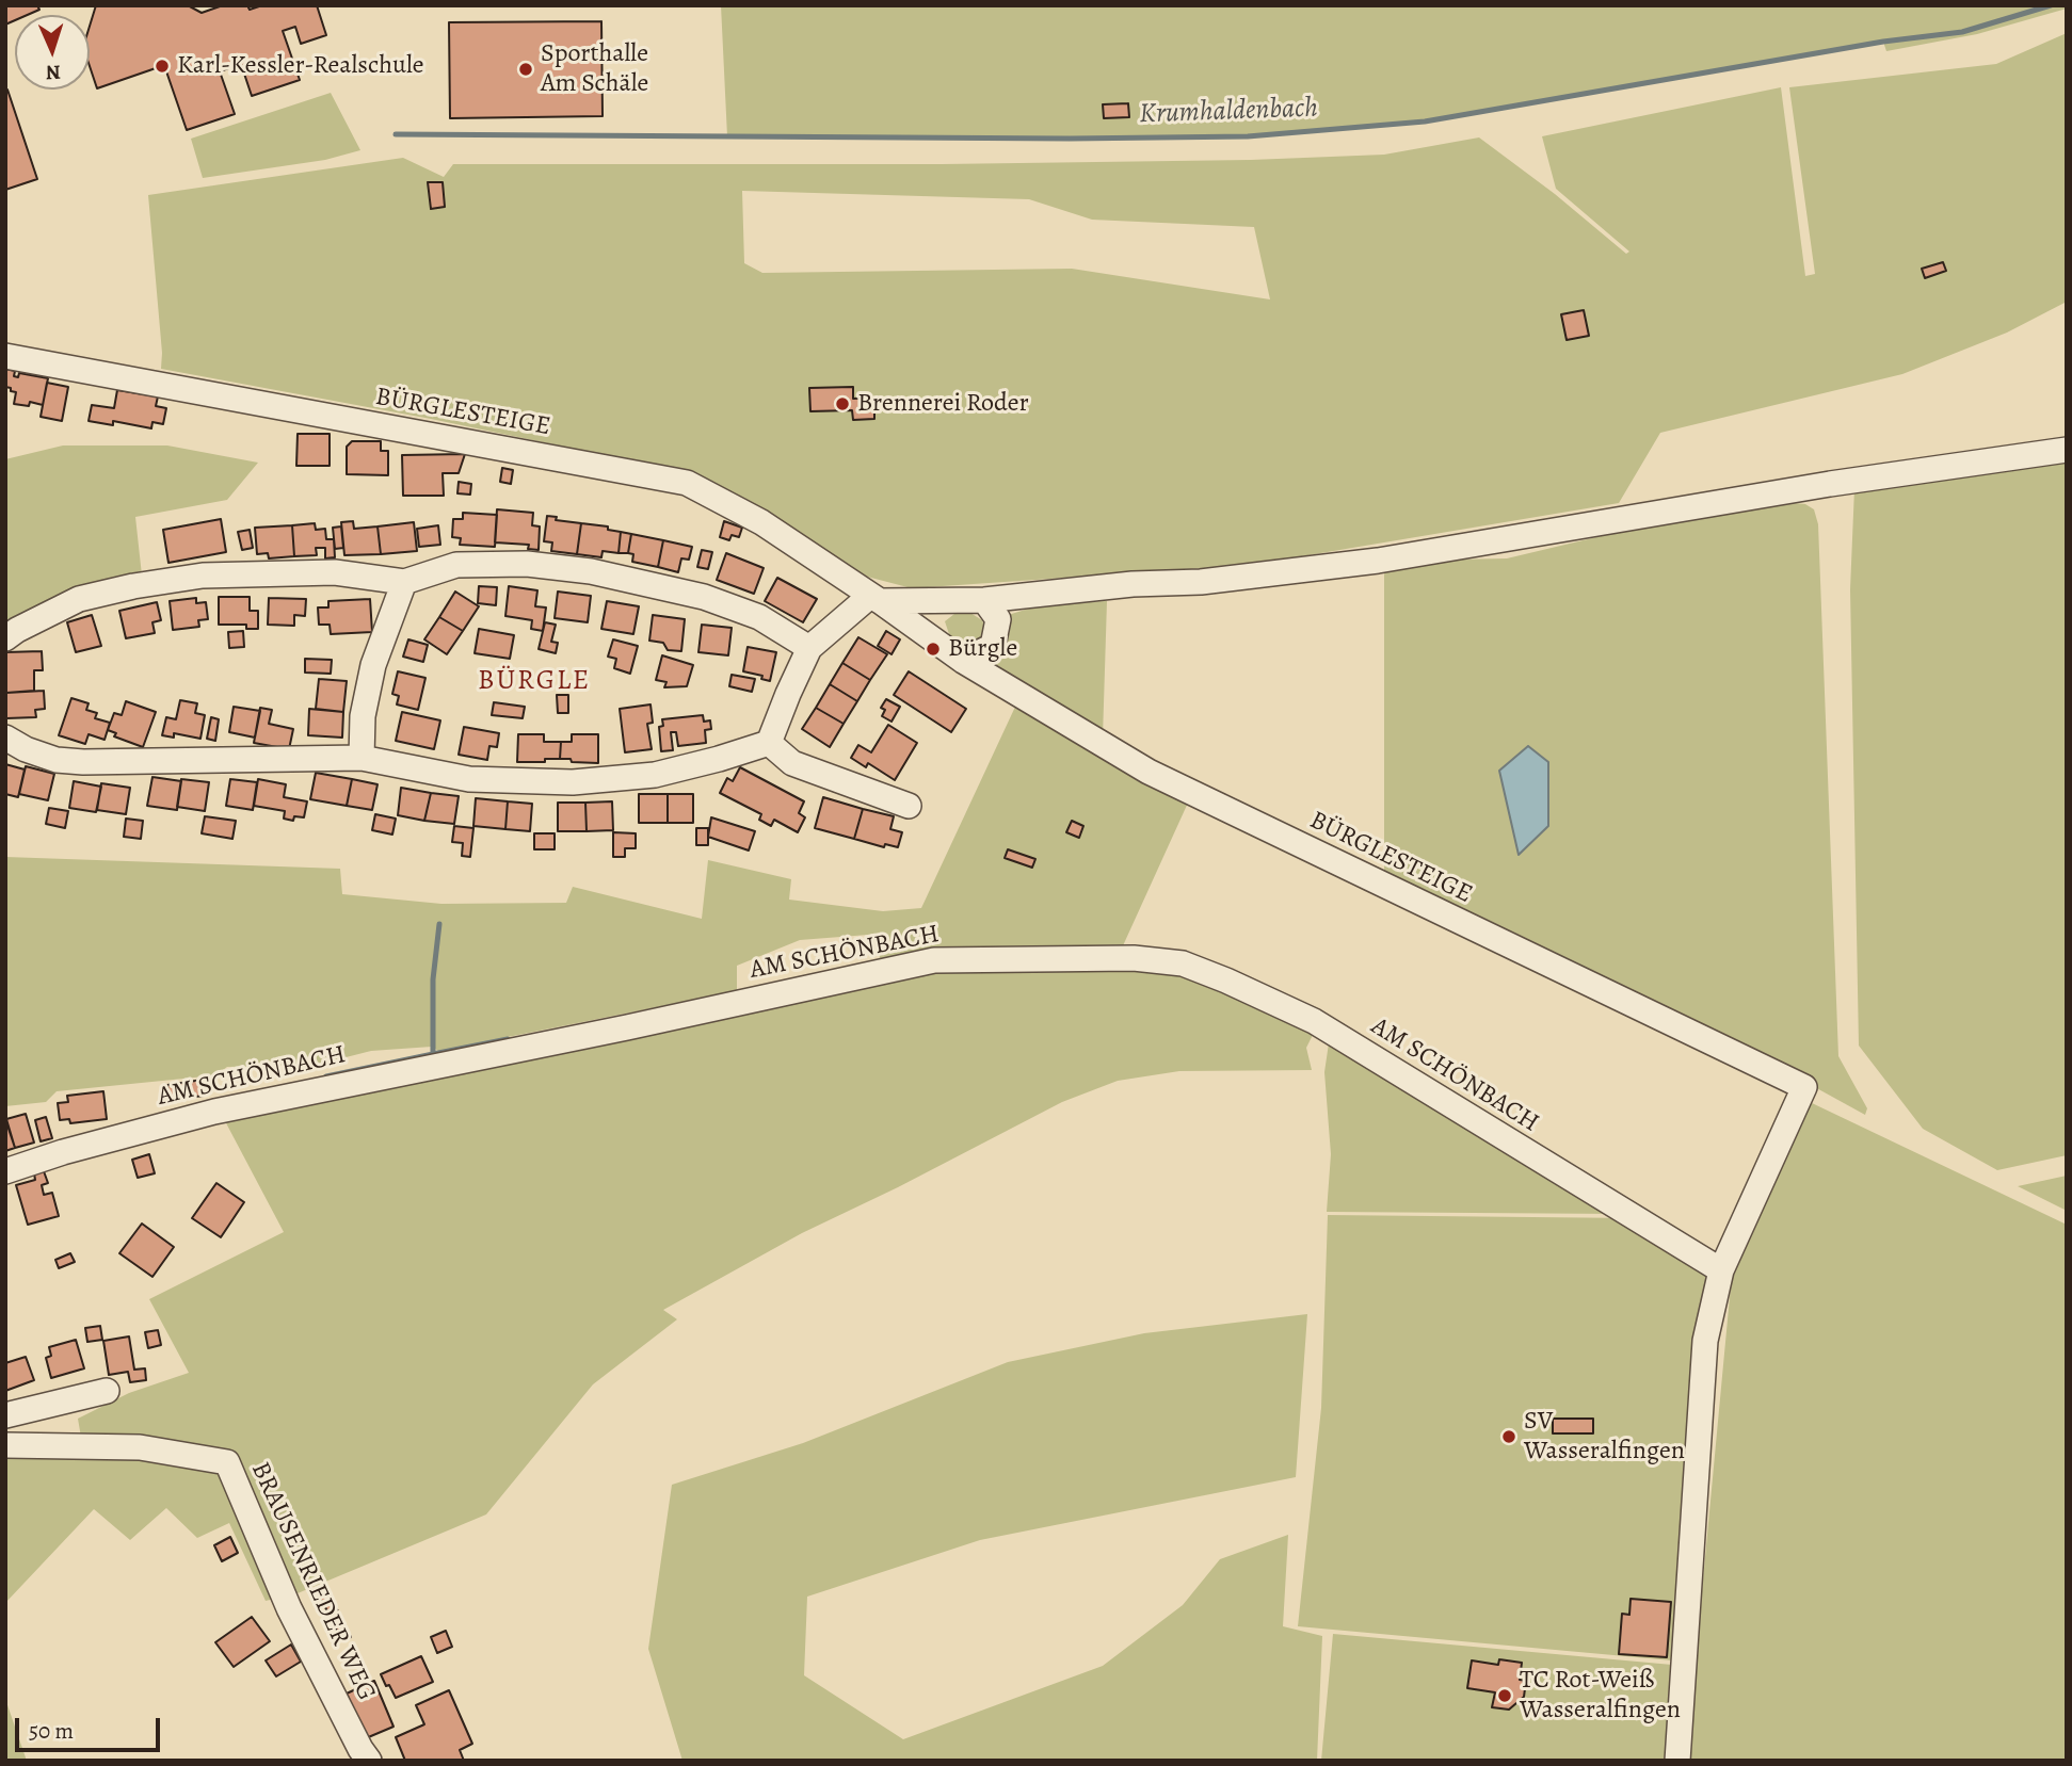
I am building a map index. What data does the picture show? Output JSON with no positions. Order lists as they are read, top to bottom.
{
  "streets": {
    "street": ["BÜRGLESTEIGE", "AM SCHÖNBACH", "BRAUSENRIEDER WEG"]
  },
  "crossings": [
    ["BÜRGLESTEIGE", "AM SCHÖNBACH"]
  ],
  "districts": ["BÜRGLE"],
  "water": ["Krumhaldenbach"],
  "places": [
    "Karl-Kessler-Realschule",
    "Sporthalle Am Schäle",
    "Brennerei Roder",
    "Bürgle",
    "SV Wasseralfingen",
    "TC Rot-Weiß Wasseralfingen"
  ],
  "scale_bar": "50 m",
  "north": "bottom"
}
